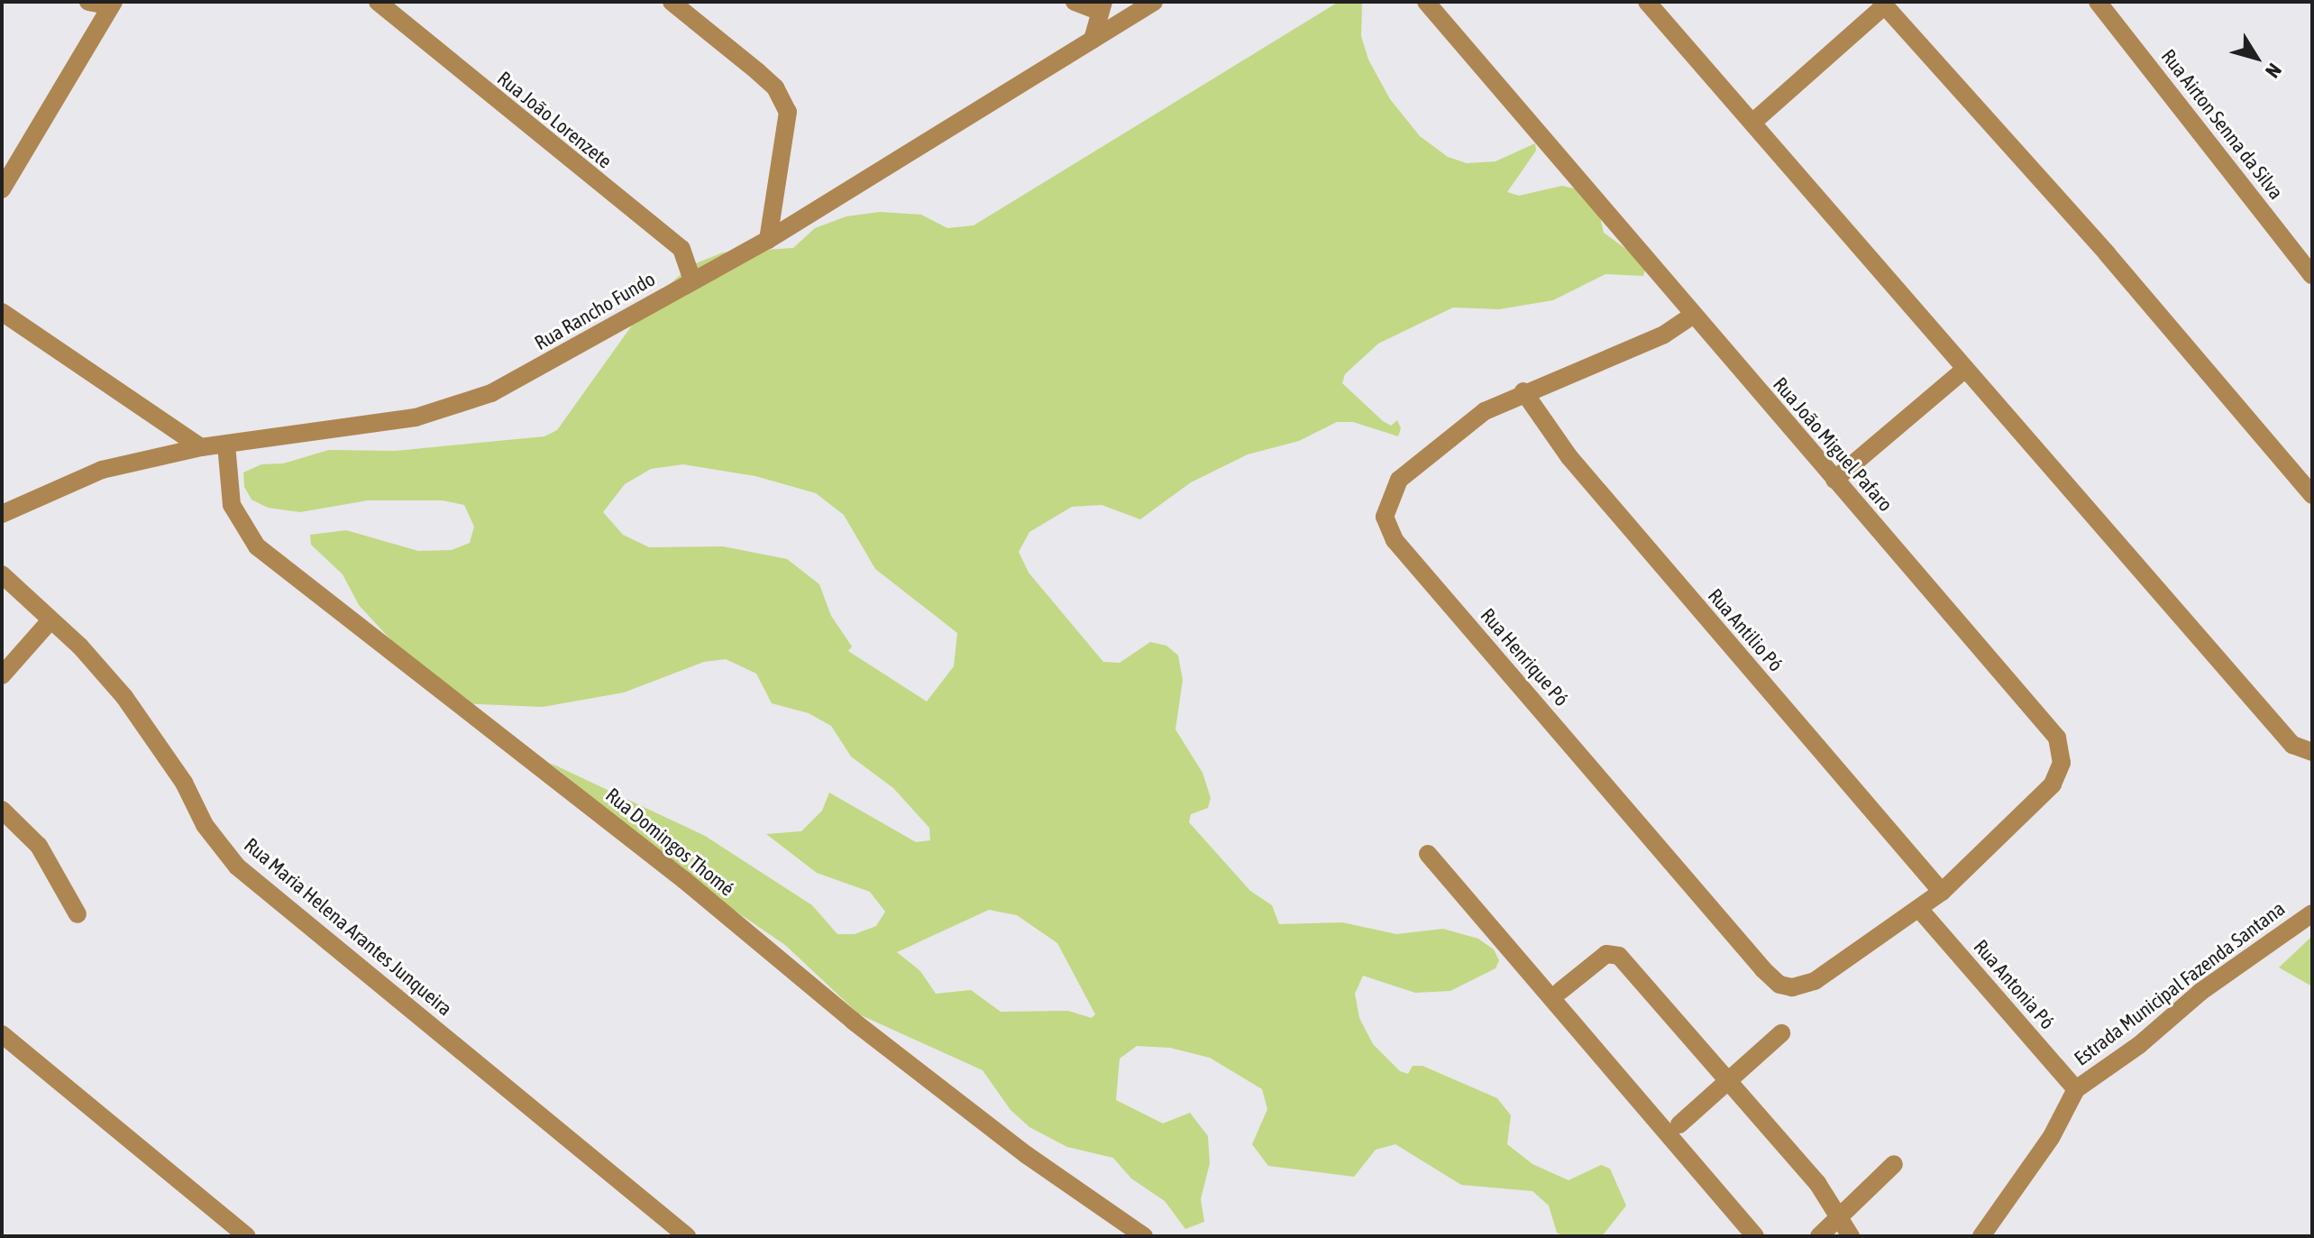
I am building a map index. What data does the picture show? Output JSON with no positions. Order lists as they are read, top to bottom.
{
  "streets": {
    "street": [
      "Rua João Lorenzete",
      "Rua Airton Senna da Silva",
      "Rua Rancho Fundo",
      "Rua João Miguel Pafaro",
      "Rua Antilio Pó",
      "Rua Henrique Pó",
      "Rua Domingos Thomé",
      "Rua Maria Helena Arantes Junqueira",
      "Estrada Municipal Fazenda Santana",
      "Rua Antonia Pó"
    ]
  },
  "crossings": [
    ["Rua João Lorenzete", "Rua Rancho Fundo"],
    ["Rua Rancho Fundo", "Rua Domingos Thomé"],
    ["Rua João Miguel Pafaro", "Rua Antilio Pó"],
    ["Rua João Miguel Pafaro", "Rua Henrique Pó"],
    ["Rua João Miguel Pafaro", "Rua Antonia Pó"],
    ["Rua Antilio Pó", "Rua Henrique Pó"],
    ["Rua Henrique Pó", "Rua Antonia Pó"],
    ["Estrada Municipal Fazenda Santana", "Rua Antonia Pó"]
  ],
  "north": "bottom right"
}
